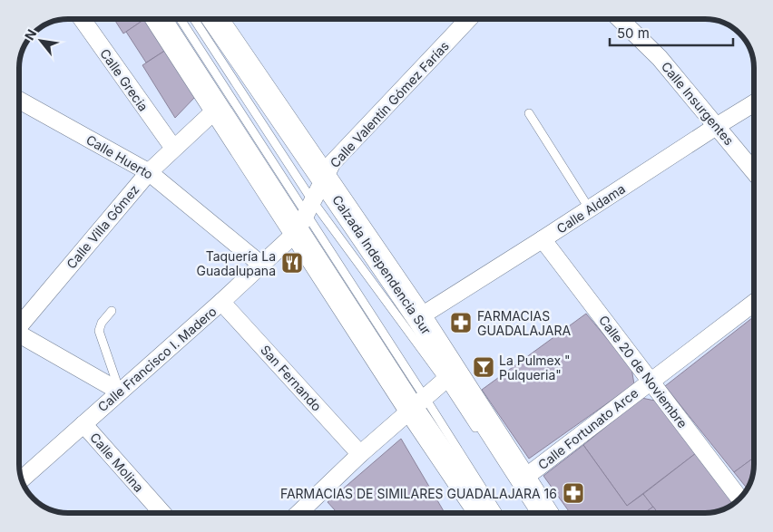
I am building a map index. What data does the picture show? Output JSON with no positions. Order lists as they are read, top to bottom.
{
  "streets": {
    "main road": ["Calzada Independencia Sur"],
    "street": [
      "Calle Grecia",
      "Calle Insurgentes",
      "Calle Valentín Gómez Farías",
      "Calle Huerto",
      "Calle Aldama",
      "Calle Villa Gómez",
      "Calle Francisco I. Madero",
      "Calle 20 de Noviembre",
      "San Fernando",
      "Calle Fortunato Arce",
      "Calle Molina"
    ]
  },
  "crossings": [
    ["Calle Grecia", "Calle Villa Gómez"],
    ["Calle Insurgentes", "Calle Aldama"],
    ["Calle Valentín Gómez Farías", "Calzada Independencia Sur"],
    ["Calle Valentín Gómez Farías", "Calle Francisco I. Madero"],
    ["Calle Huerto", "Calle Villa Gómez"],
    ["Calle Huerto", "Calle Francisco I. Madero"],
    ["Calle Aldama", "Calzada Independencia Sur"],
    ["Calle Aldama", "Calle 20 de Noviembre"],
    ["Calzada Independencia Sur", "Calle Fortunato Arce"],
    ["Calle Francisco I. Madero", "San Fernando"],
    ["Calle Francisco I. Madero", "Calle Molina"],
    ["Calle 20 de Noviembre", "Calle Fortunato Arce"]
  ],
  "places": {
    "restaurant": ["Taquería La Guadalupana"],
    "pharmacy": ["FARMACIAS GUADALAJARA", "FARMACIAS DE SIMILARES GUADALAJARA 16"],
    "bar": ["La Pulmex \" Pulqueria\""]
  },
  "scale_bar": "50 m",
  "north": "top left"
}
